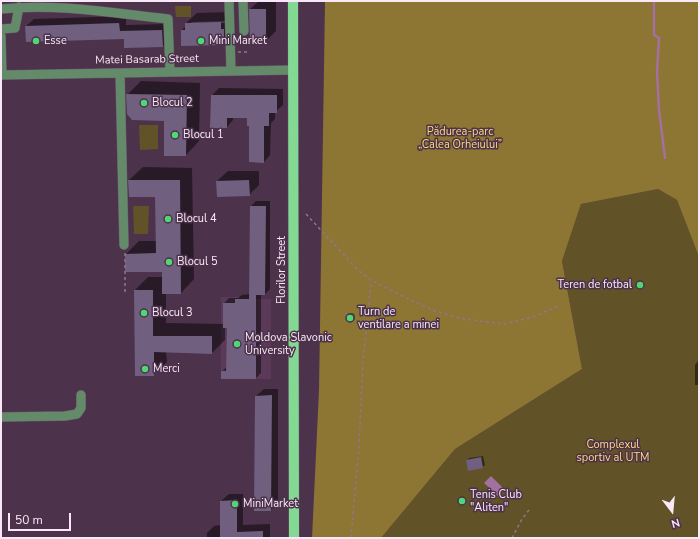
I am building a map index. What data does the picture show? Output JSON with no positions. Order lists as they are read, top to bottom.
{
  "streets": {
    "main road": ["Florilor Street"],
    "street": ["Matei Basarab Street"]
  },
  "crossings": [
    ["Matei Basarab Street", "Florilor Street"]
  ],
  "parks": ["Pădurea-parc „Calea Orheiului”", "Complexul sportiv al UTM"],
  "places": [
    "Esse",
    "Mini Market",
    "Blocul 2",
    "Blocul 1",
    "Blocul 4",
    "Blocul 5",
    "Teren de fotbal",
    "Blocul 3",
    "Turn de ventilare a minei",
    "Moldova Slavonic University",
    "Merci",
    "Tenis Club \"Aliten\"",
    "MiniMarket"
  ],
  "scale_bar": "50 m",
  "north": "bottom"
}
